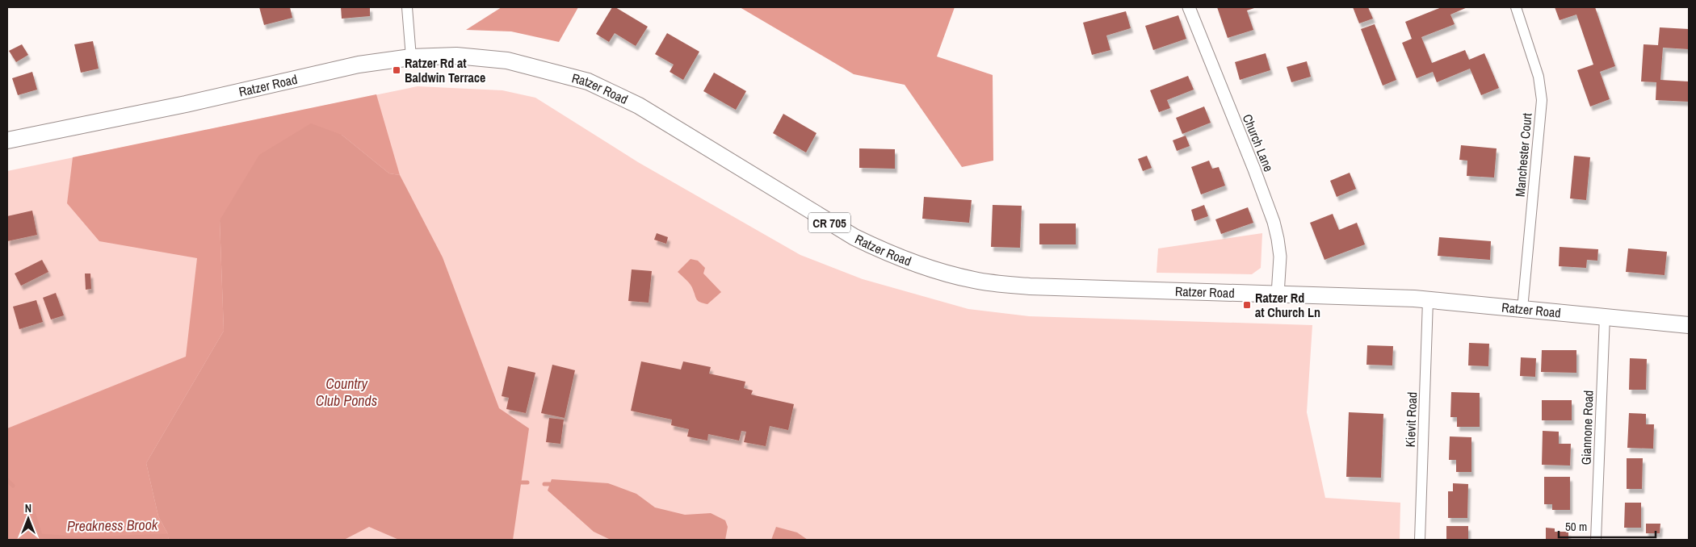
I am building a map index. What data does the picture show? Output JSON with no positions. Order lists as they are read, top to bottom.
{
  "streets": {
    "main road": ["Ratzer Road", "CR 705"],
    "street": [
      "Church Lane",
      "Manchester Court",
      "Kievit Road",
      "Giannone Road"
    ]
  },
  "crossings": [
    ["Ratzer Road", "Church Lane"],
    ["Ratzer Road", "Manchester Court"],
    ["Ratzer Road", "Kievit Road"],
    ["Ratzer Road", "Giannone Road"]
  ],
  "water": ["Country Club Ponds", "Preakness Brook"],
  "places": {
    "transit": ["Ratzer Rd at Baldwin Terrace", "Ratzer Rd at Church Ln"]
  },
  "scale_bar": "50 m",
  "north": "top"
}
